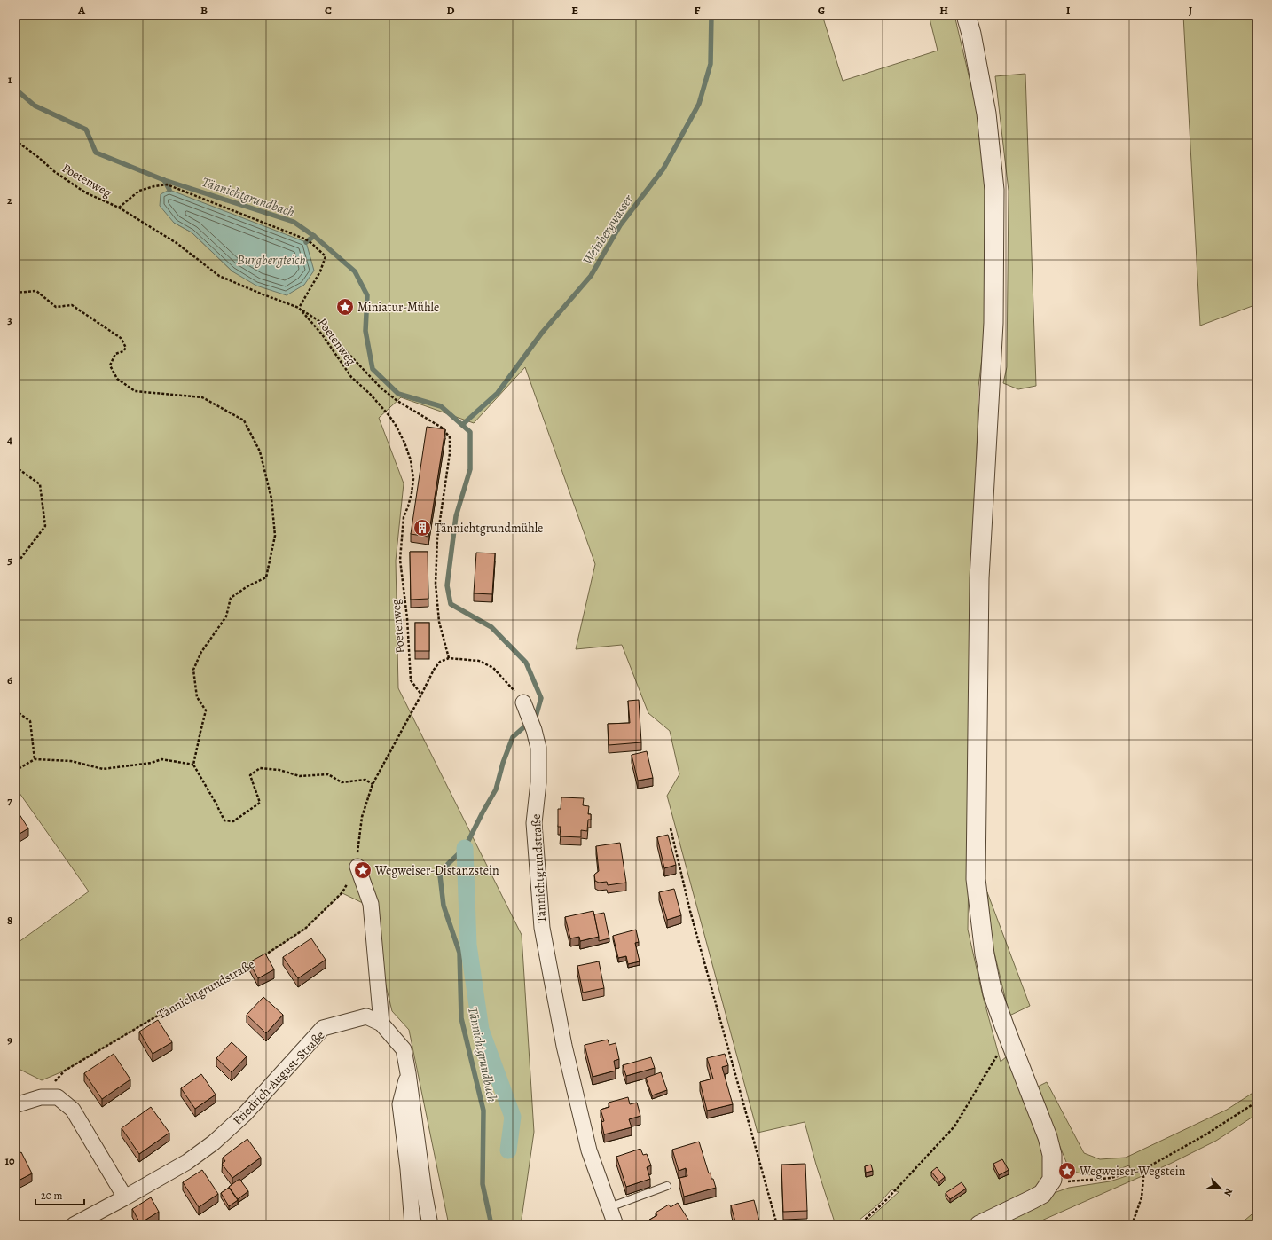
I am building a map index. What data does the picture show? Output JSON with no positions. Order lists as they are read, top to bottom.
{
  "streets": {
    "street": ["Tännichtgrundstraße", "Friedrich-August-Straße"],
    "path": ["Poetenweg"]
  },
  "water": ["Tännichtgrundbach", "Weinbergwasser", "Burgbergteich"],
  "places": {
    "place": ["Miniatur-Mühle", "Wegweiser-Distanzstein", "Wegweiser-Wegstein"],
    "building": ["Tännichtgrundmühle"]
  },
  "scale_bar": "20 m",
  "north": "bottom right",
  "grid": {
    "columns": [
      "A",
      "B",
      "C",
      "D",
      "E",
      "F",
      "G",
      "H",
      "I",
      "J"
    ],
    "rows": [
      "1",
      "2",
      "3",
      "4",
      "5",
      "6",
      "7",
      "8",
      "9",
      "10"
    ]
  }
}
